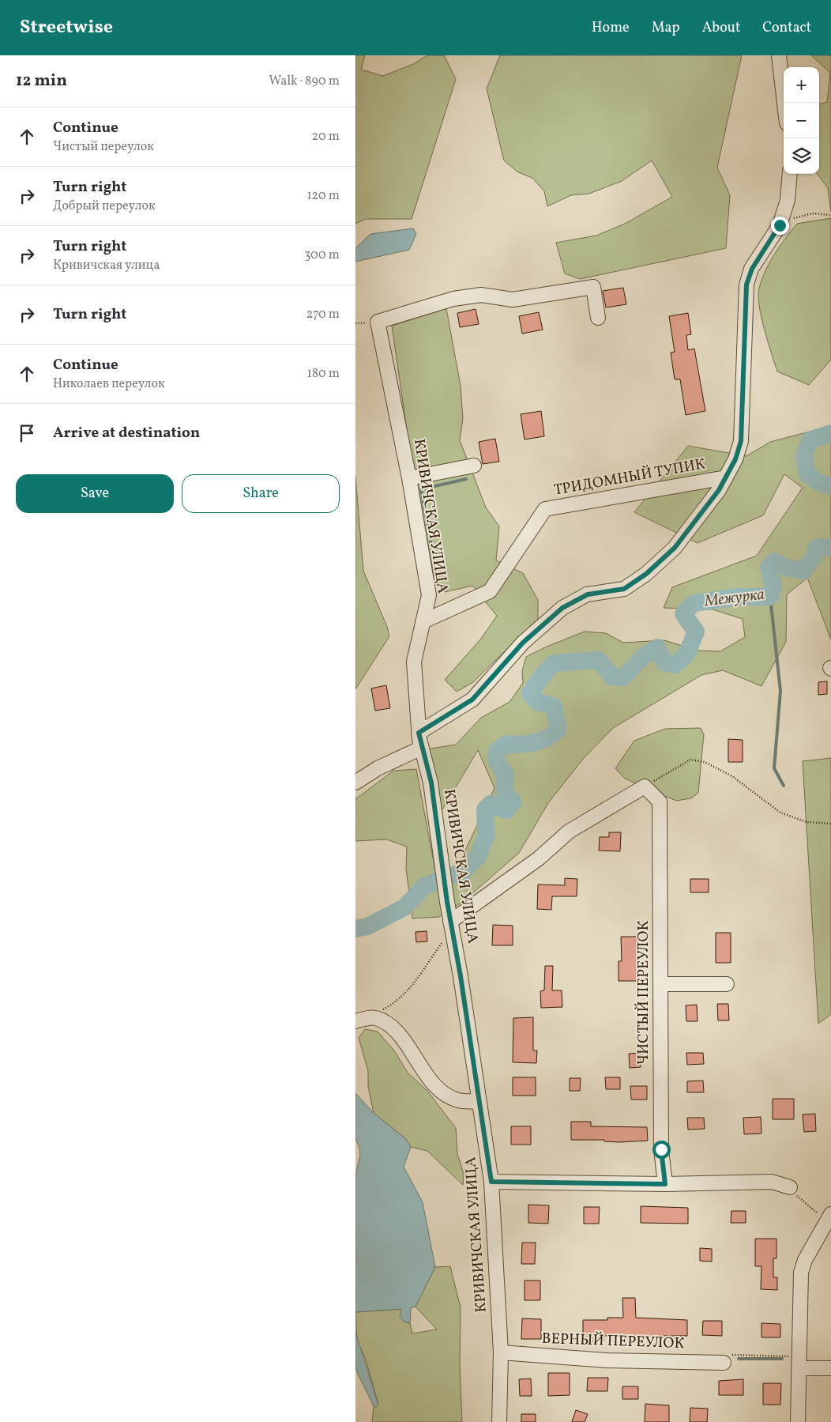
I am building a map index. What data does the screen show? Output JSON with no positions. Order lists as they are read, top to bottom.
{
  "streets": {
    "street": [
      "ТРИДОМНЫЙ ТУПИК",
      "КРИВИЧСКАЯ УЛИЦА",
      "ЧИСТЫЙ ПЕРЕУЛОК",
      "ВЕРНЫЙ ПЕРЕУЛОК"
    ]
  },
  "crossings": [
    ["ТРИДОМНЫЙ ТУПИК", "КРИВИЧСКАЯ УЛИЦА"],
    ["КРИВИЧСКАЯ УЛИЦА", "ВЕРНЫЙ ПЕРЕУЛОК"]
  ],
  "water": ["Межурка"],
  "page": {
    "header": "Streetwise",
    "nav": [
      "Home",
      "Map",
      "About",
      "Contact"
    ],
    "heading": ["12 min", "Walk · 890 m"],
    "map_buttons": ["+", "−"],
    "list": [
      ["Continue", "Чистый переулок", "20 m"],
      ["Turn right", "Добрый переулок", "120 m"],
      ["Turn right", "Кривичская улица", "300 m"],
      ["Turn right", "270 m"],
      ["Continue", "Николаев переулок", "180 m"],
      "Arrive at destination"
    ],
    "buttons": ["Save", "Share"]
  }
}
